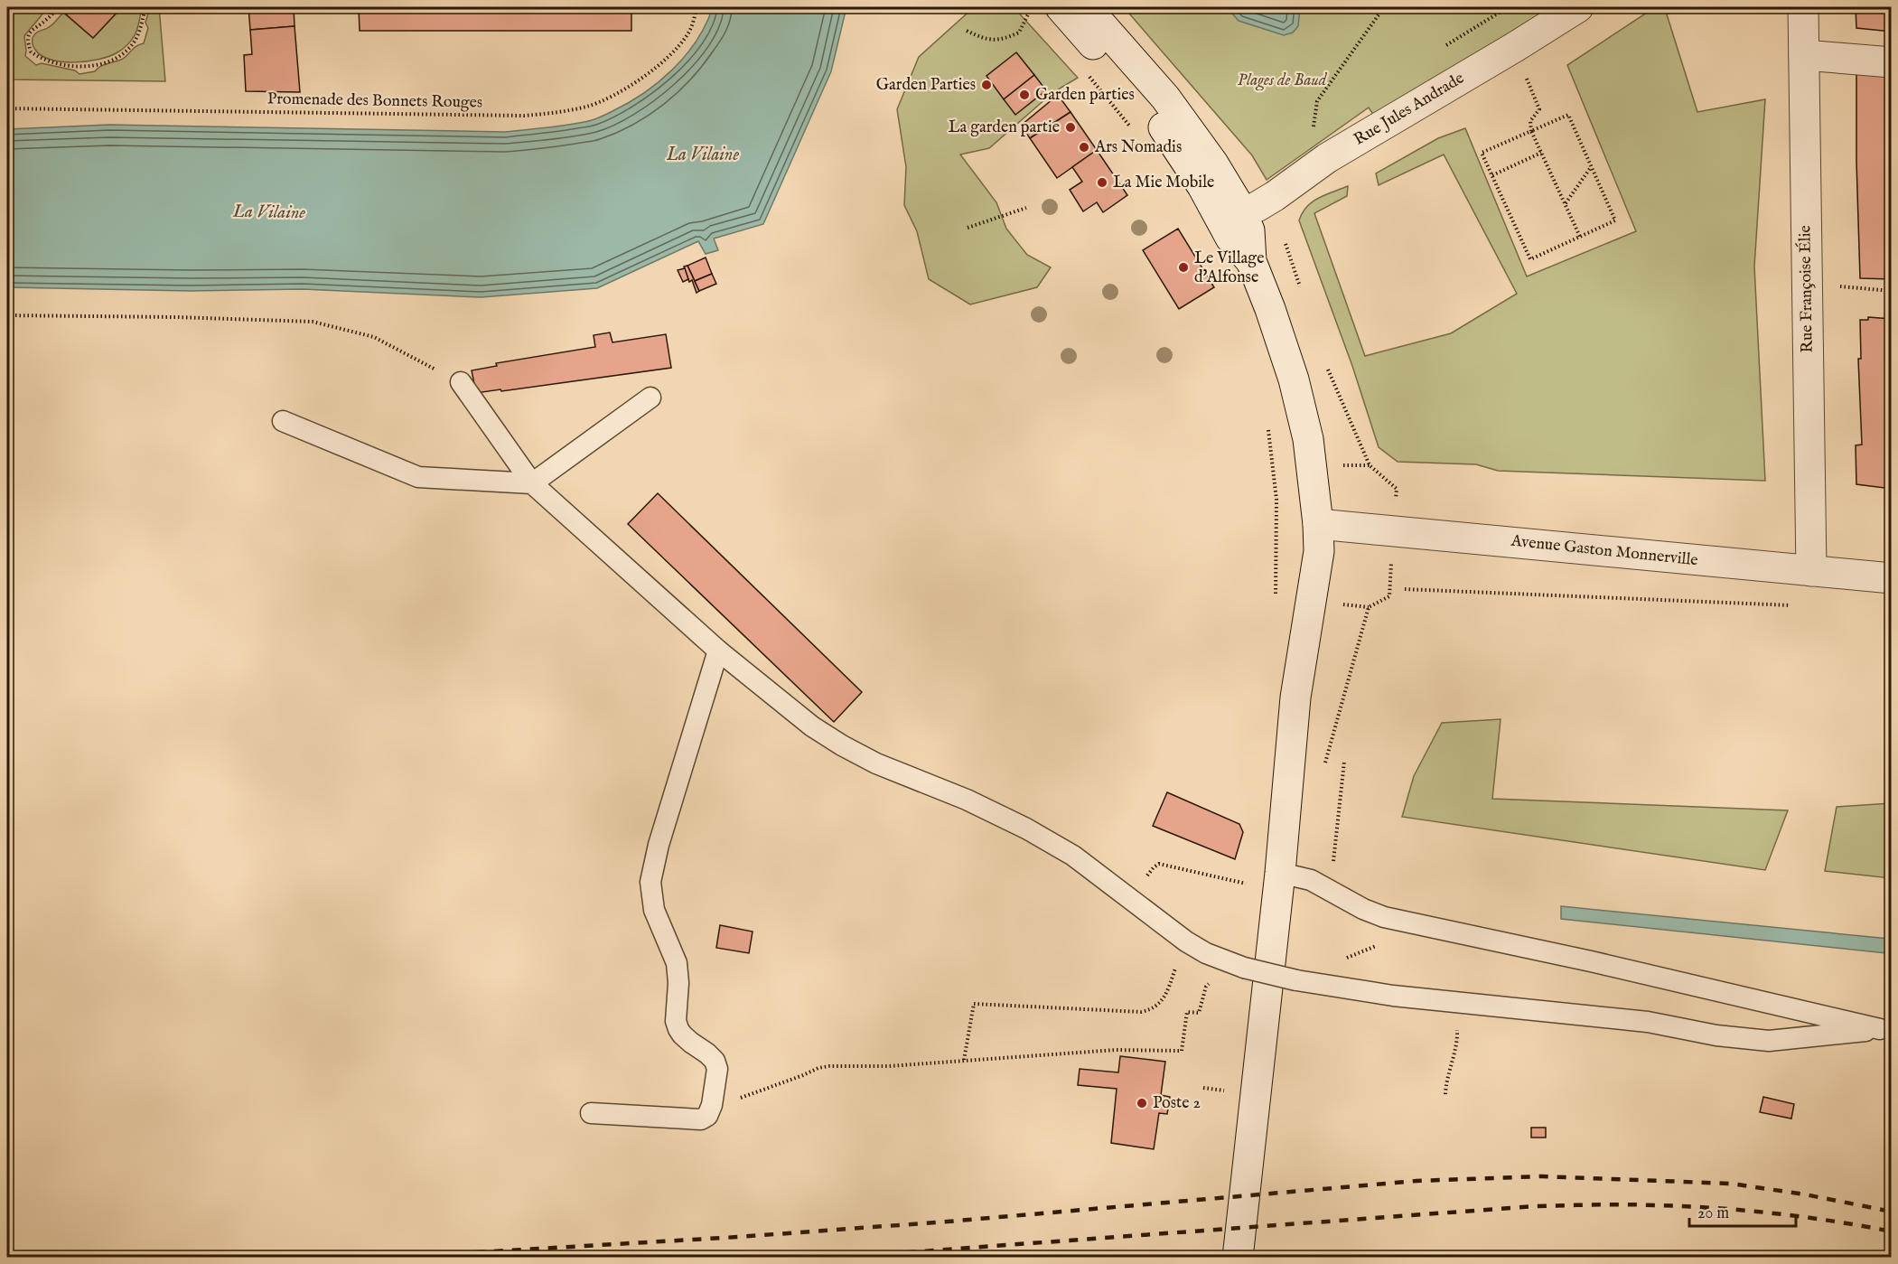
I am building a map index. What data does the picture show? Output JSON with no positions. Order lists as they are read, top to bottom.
{
  "streets": {
    "main road": ["Rue Jules Andrade", "Rue Françoise Élie", "Avenue Gaston Monnerville"],
    "path": ["Promenade des Bonnets Rouges"]
  },
  "crossings": [
    ["Rue Françoise Élie", "Avenue Gaston Monnerville"]
  ],
  "water": ["La Vilaine"],
  "parks": ["Plages de Baud"],
  "places": [
    "Garden Parties",
    "Garden parties",
    "La garden partie",
    "Ars Nomadis",
    "La Mie Mobile",
    "Le Village d'Alfonse",
    "Poste 2"
  ],
  "scale_bar": "20 m"
}
